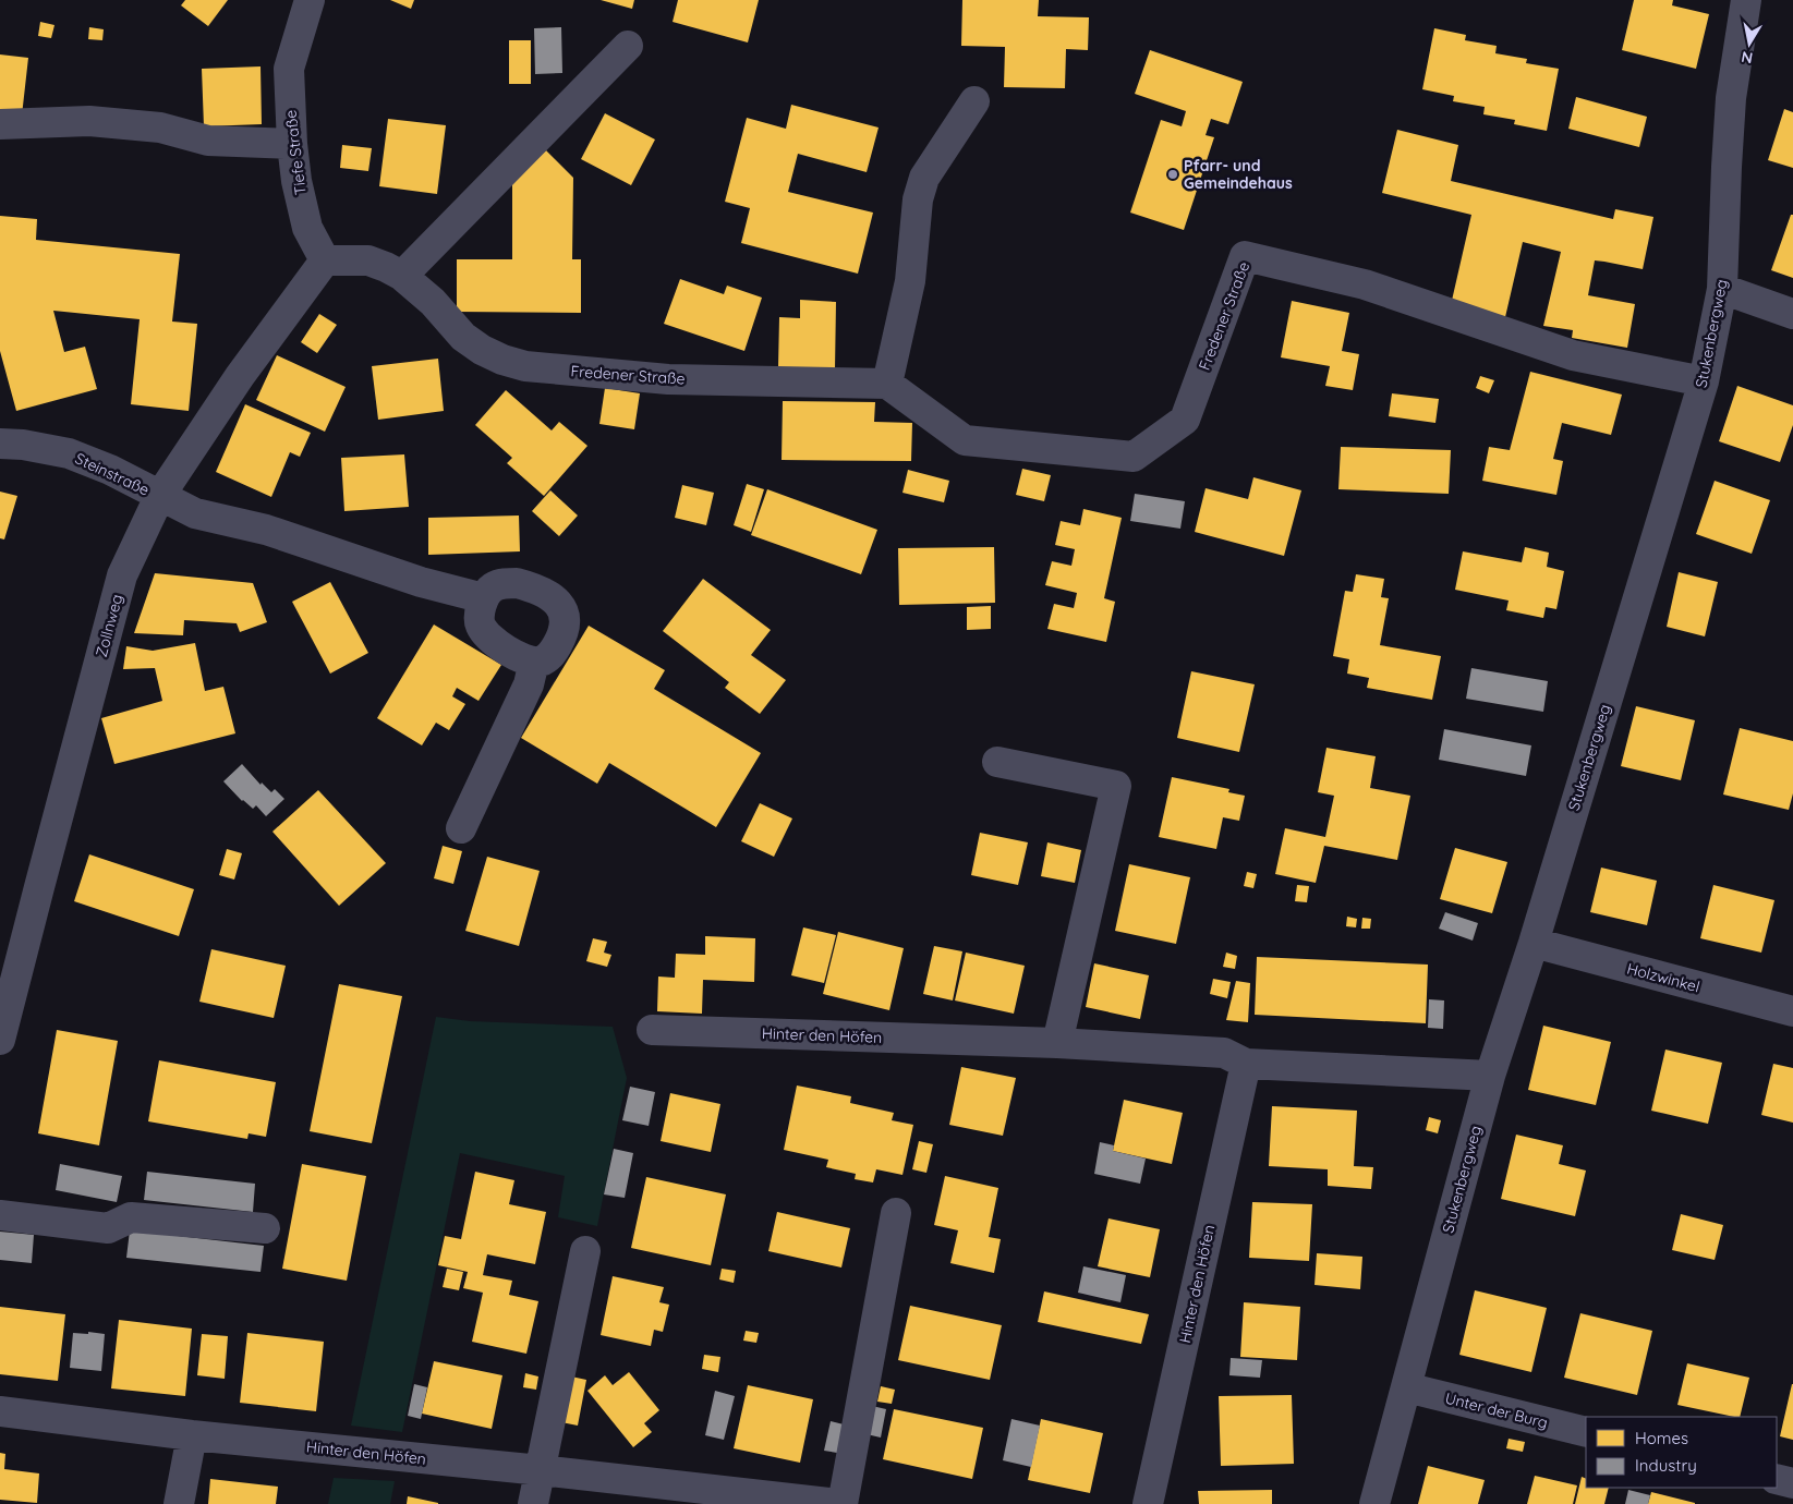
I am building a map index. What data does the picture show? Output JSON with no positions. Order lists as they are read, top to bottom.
{
  "streets": {
    "street": [
      "Tiefe Straße",
      "Fredener Straße",
      "Stukenbergweg",
      "Steinstraße",
      "Zollnweg",
      "Holzwinkel",
      "Hinter den Höfen",
      "Unter der Burg"
    ]
  },
  "crossings": [
    ["Tiefe Straße", "Fredener Straße"],
    ["Tiefe Straße", "Zollnweg"],
    ["Fredener Straße", "Stukenbergweg"],
    ["Fredener Straße", "Zollnweg"],
    ["Stukenbergweg", "Holzwinkel"],
    ["Stukenbergweg", "Hinter den Höfen"],
    ["Stukenbergweg", "Unter der Burg"],
    ["Steinstraße", "Zollnweg"]
  ],
  "places": ["Pfarr- und Gemeindehaus"],
  "legend": ["Homes", "Industry"],
  "north": "bottom"
}
